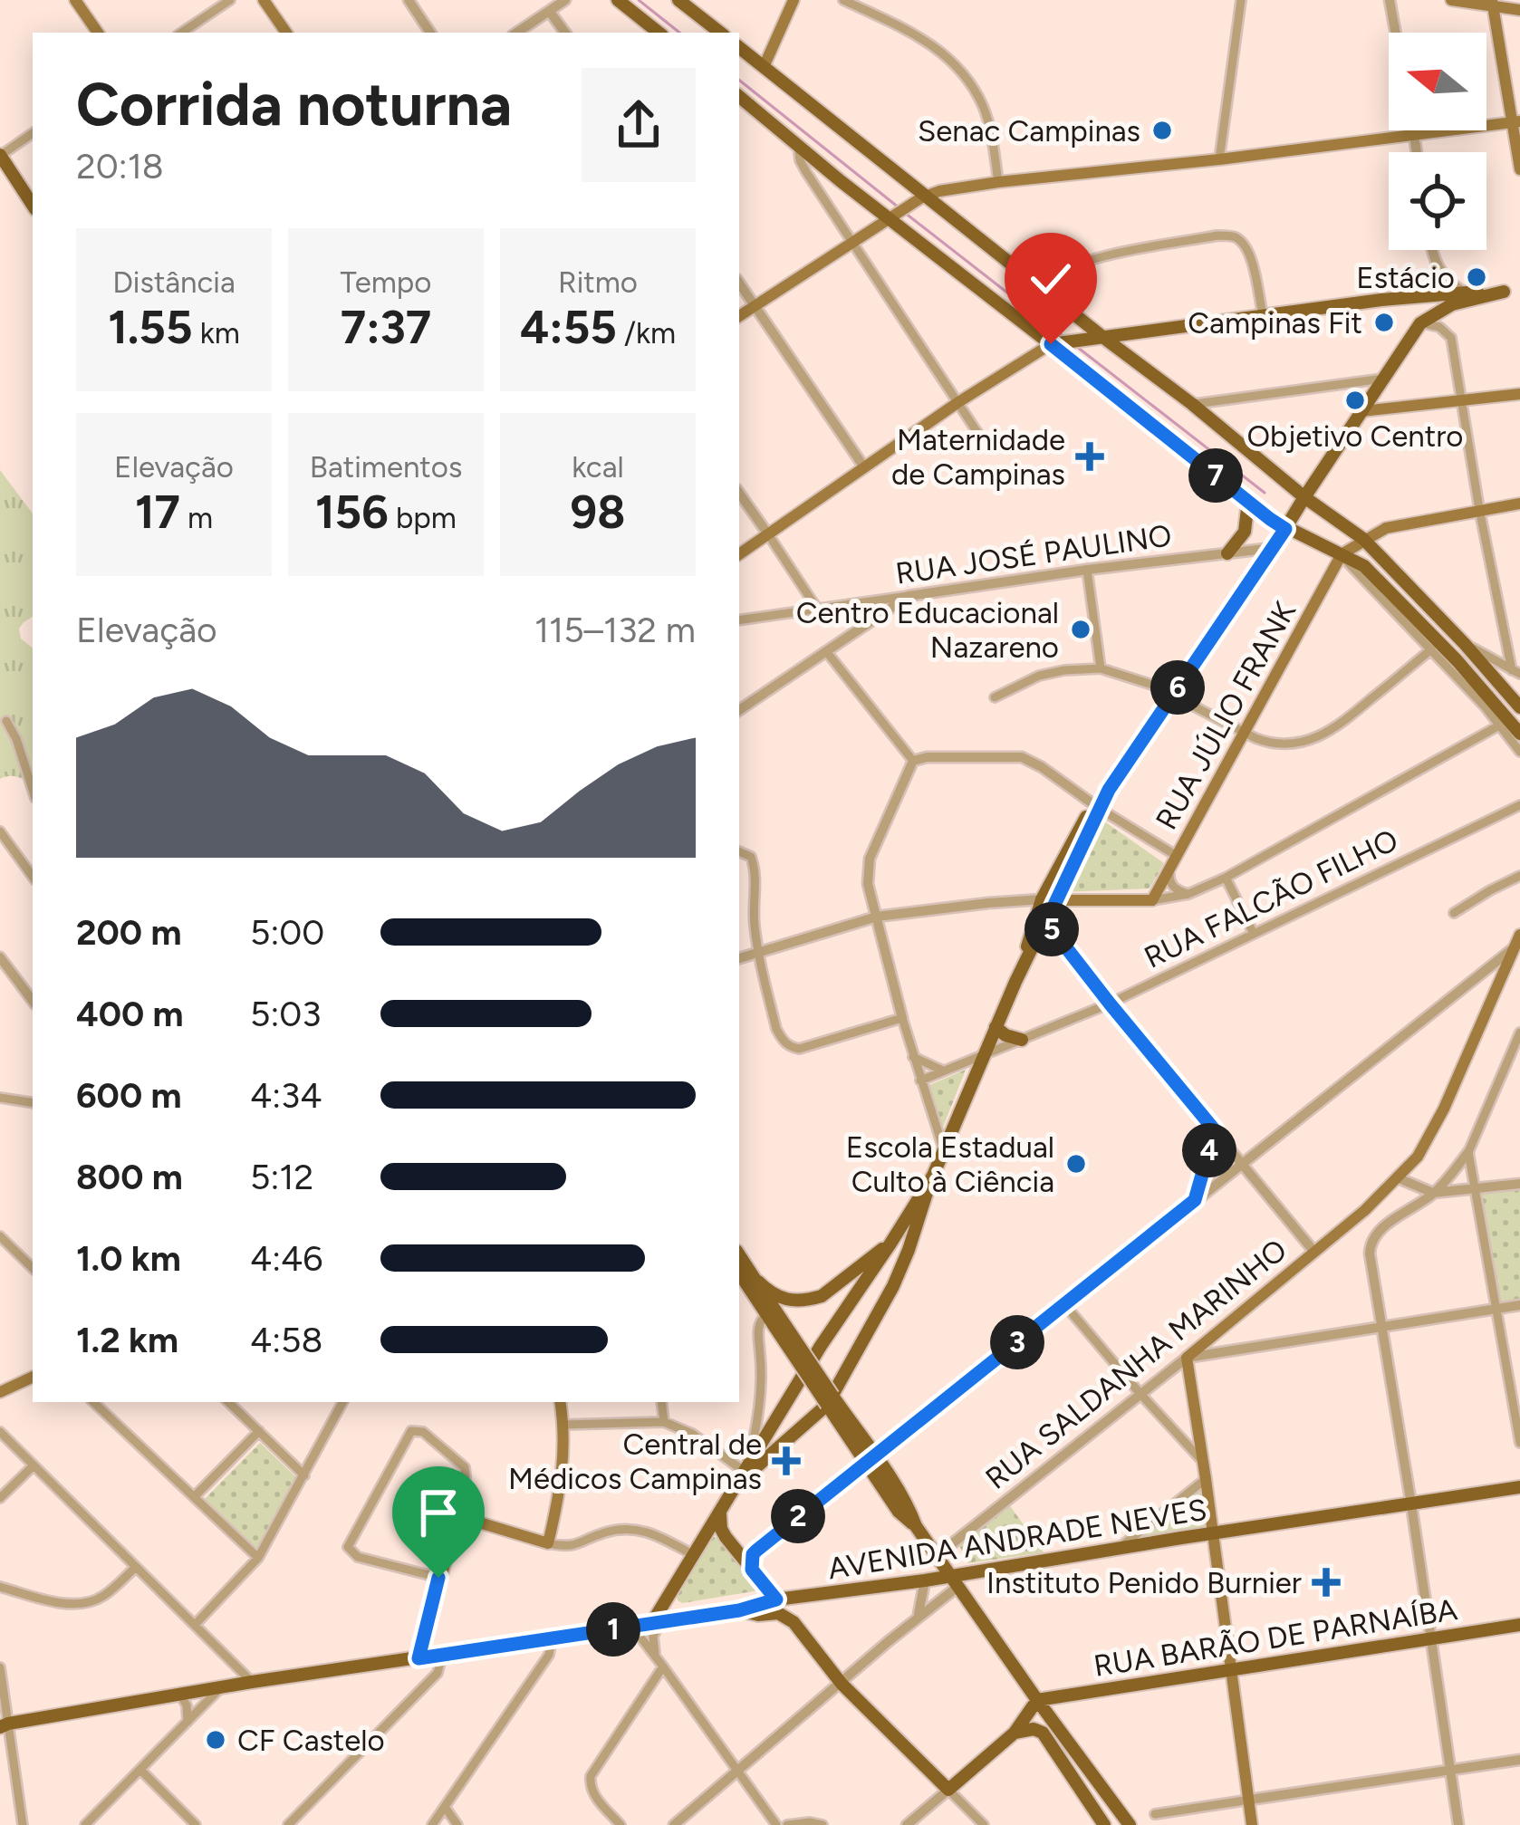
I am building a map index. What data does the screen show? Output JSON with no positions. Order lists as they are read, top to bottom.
{
  "streets": {
    "main road": [
      "RUA JÚLIO FRANK",
      "RUA SALDANHA MARINHO",
      "AVENIDA ANDRADE NEVES",
      "RUA BARÃO DE PARNAÍBA"
    ],
    "street": ["RUA JOSÉ PAULINO", "RUA FALCÃO FILHO"]
  },
  "places": {
    "other": [
      "Senac Campinas",
      "Estácio",
      "Campinas Fit",
      "Objetivo Centro",
      "Centro Educacional Nazareno",
      "Escola Estadual Culto à Ciência",
      "CF Castelo"
    ],
    "health": ["Maternidade de Campinas", "Central de Médicos Campinas", "Instituto Penido Burnier"]
  },
  "north": "left",
  "page": {
    "heading": ["Corrida noturna", "20:18"],
    "stats": [
      ["Distância", "1.55 km"],
      ["Tempo", "7:37"],
      ["Ritmo", "4:55 /km"],
      ["Elevação", "17 m"],
      ["Batimentos", "156 bpm"],
      ["kcal", "98"]
    ],
    "pins": [
      "7",
      "6",
      "5",
      "4",
      "3",
      "2",
      "1"
    ],
    "chart": ["Elevação", "115–132 m"],
    "list": [
      {
        "name": "200 m",
        "note": "5:00"
      },
      {
        "name": "400 m",
        "note": "5:03"
      },
      {
        "name": "600 m",
        "note": "4:34"
      },
      {
        "name": "800 m",
        "note": "5:12"
      },
      {
        "name": "1.0 km",
        "note": "4:46"
      },
      {
        "name": "1.2 km",
        "note": "4:58"
      }
    ]
  }
}
